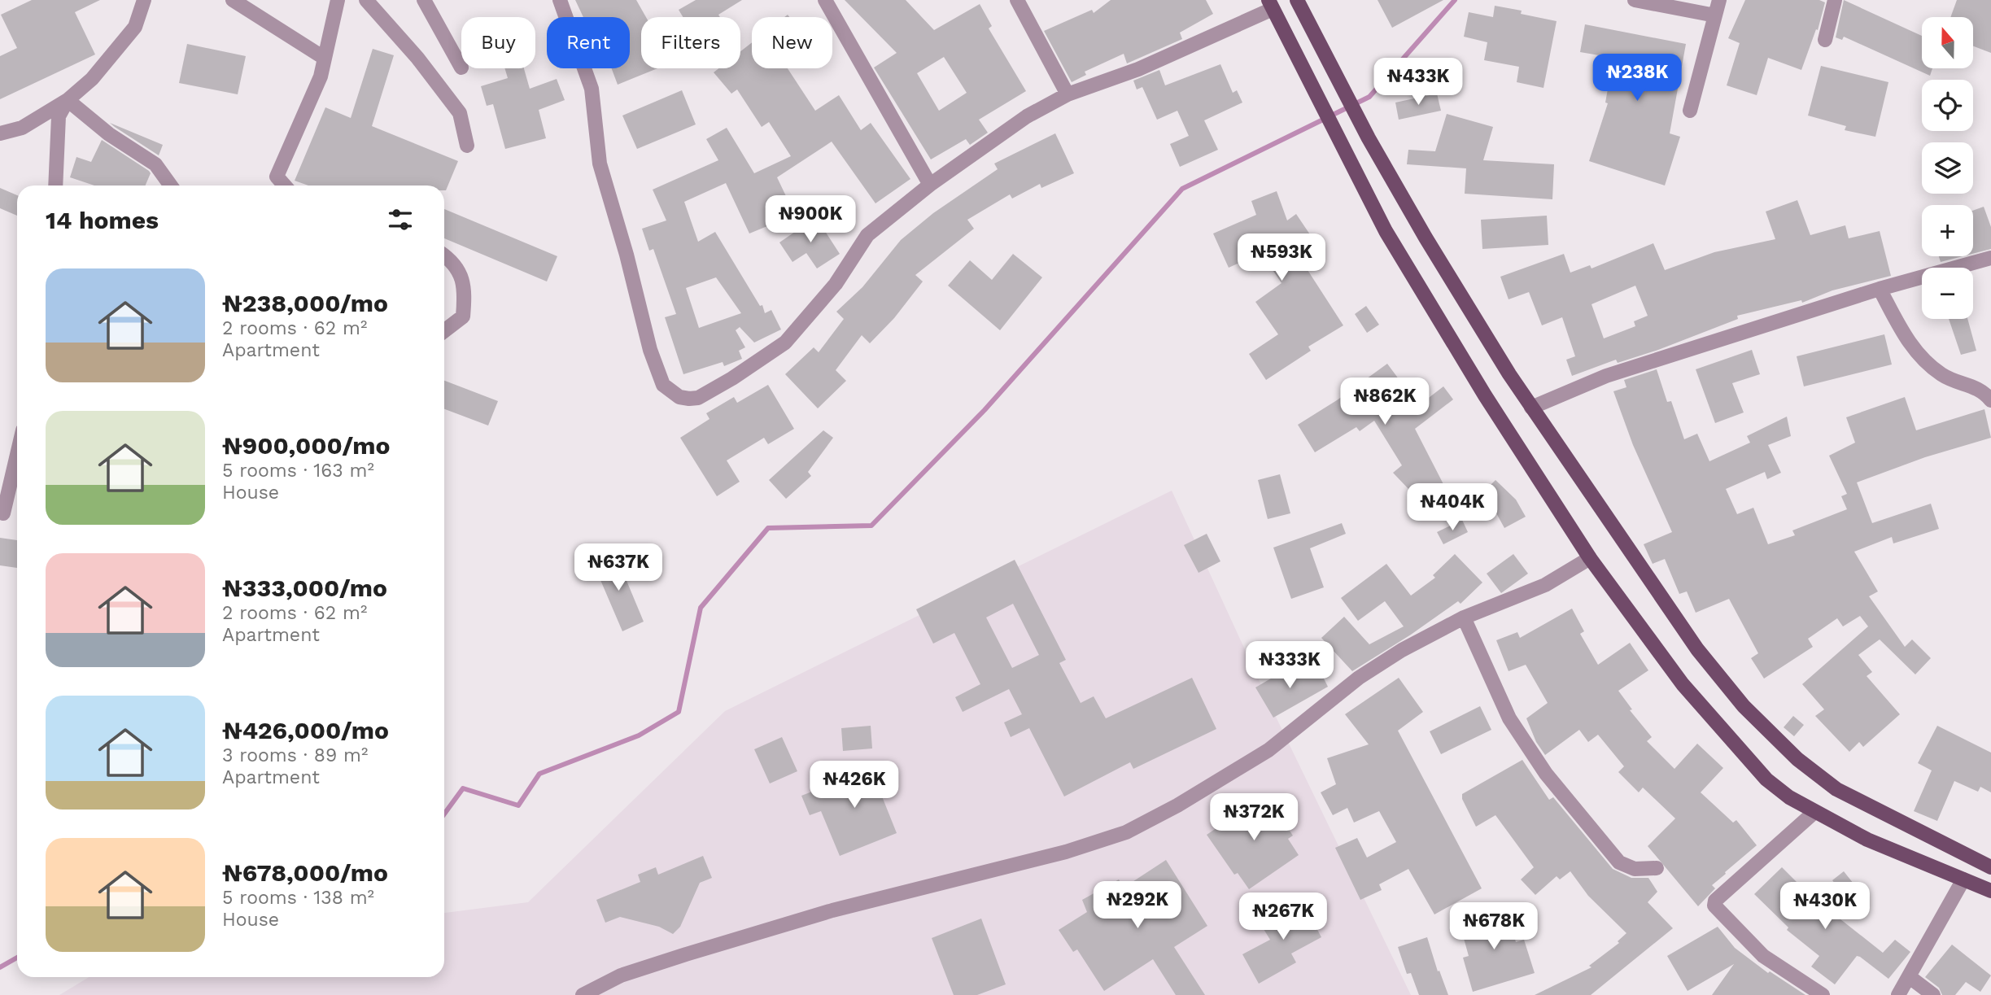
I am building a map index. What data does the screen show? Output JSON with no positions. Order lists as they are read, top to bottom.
{
  "north": "top",
  "page": {
    "map_buttons": ["+", "−"],
    "chip": [
      "Buy",
      "Rent",
      "Filters",
      "New"
    ],
    "price": [
      "₦238K",
      "₦433K",
      "₦900K",
      "₦593K",
      "₦862K",
      "₦404K",
      "₦637K",
      "₦333K",
      "₦426K",
      "₦372K",
      "₦292K",
      "₦430K",
      "₦267K",
      "₦678K"
    ],
    "heading": "14 homes",
    "list": [
      {
        "name": "₦238,000/mo",
        "note": "2 rooms · 62 m² · Apartment"
      },
      {
        "name": "₦900,000/mo",
        "note": "5 rooms · 163 m² · House"
      },
      {
        "name": "₦333,000/mo",
        "note": "2 rooms · 62 m² · Apartment"
      },
      {
        "name": "₦426,000/mo",
        "note": "3 rooms · 89 m² · Apartment"
      },
      {
        "name": "₦678,000/mo",
        "note": "5 rooms · 138 m² · House"
      }
    ]
  }
}
